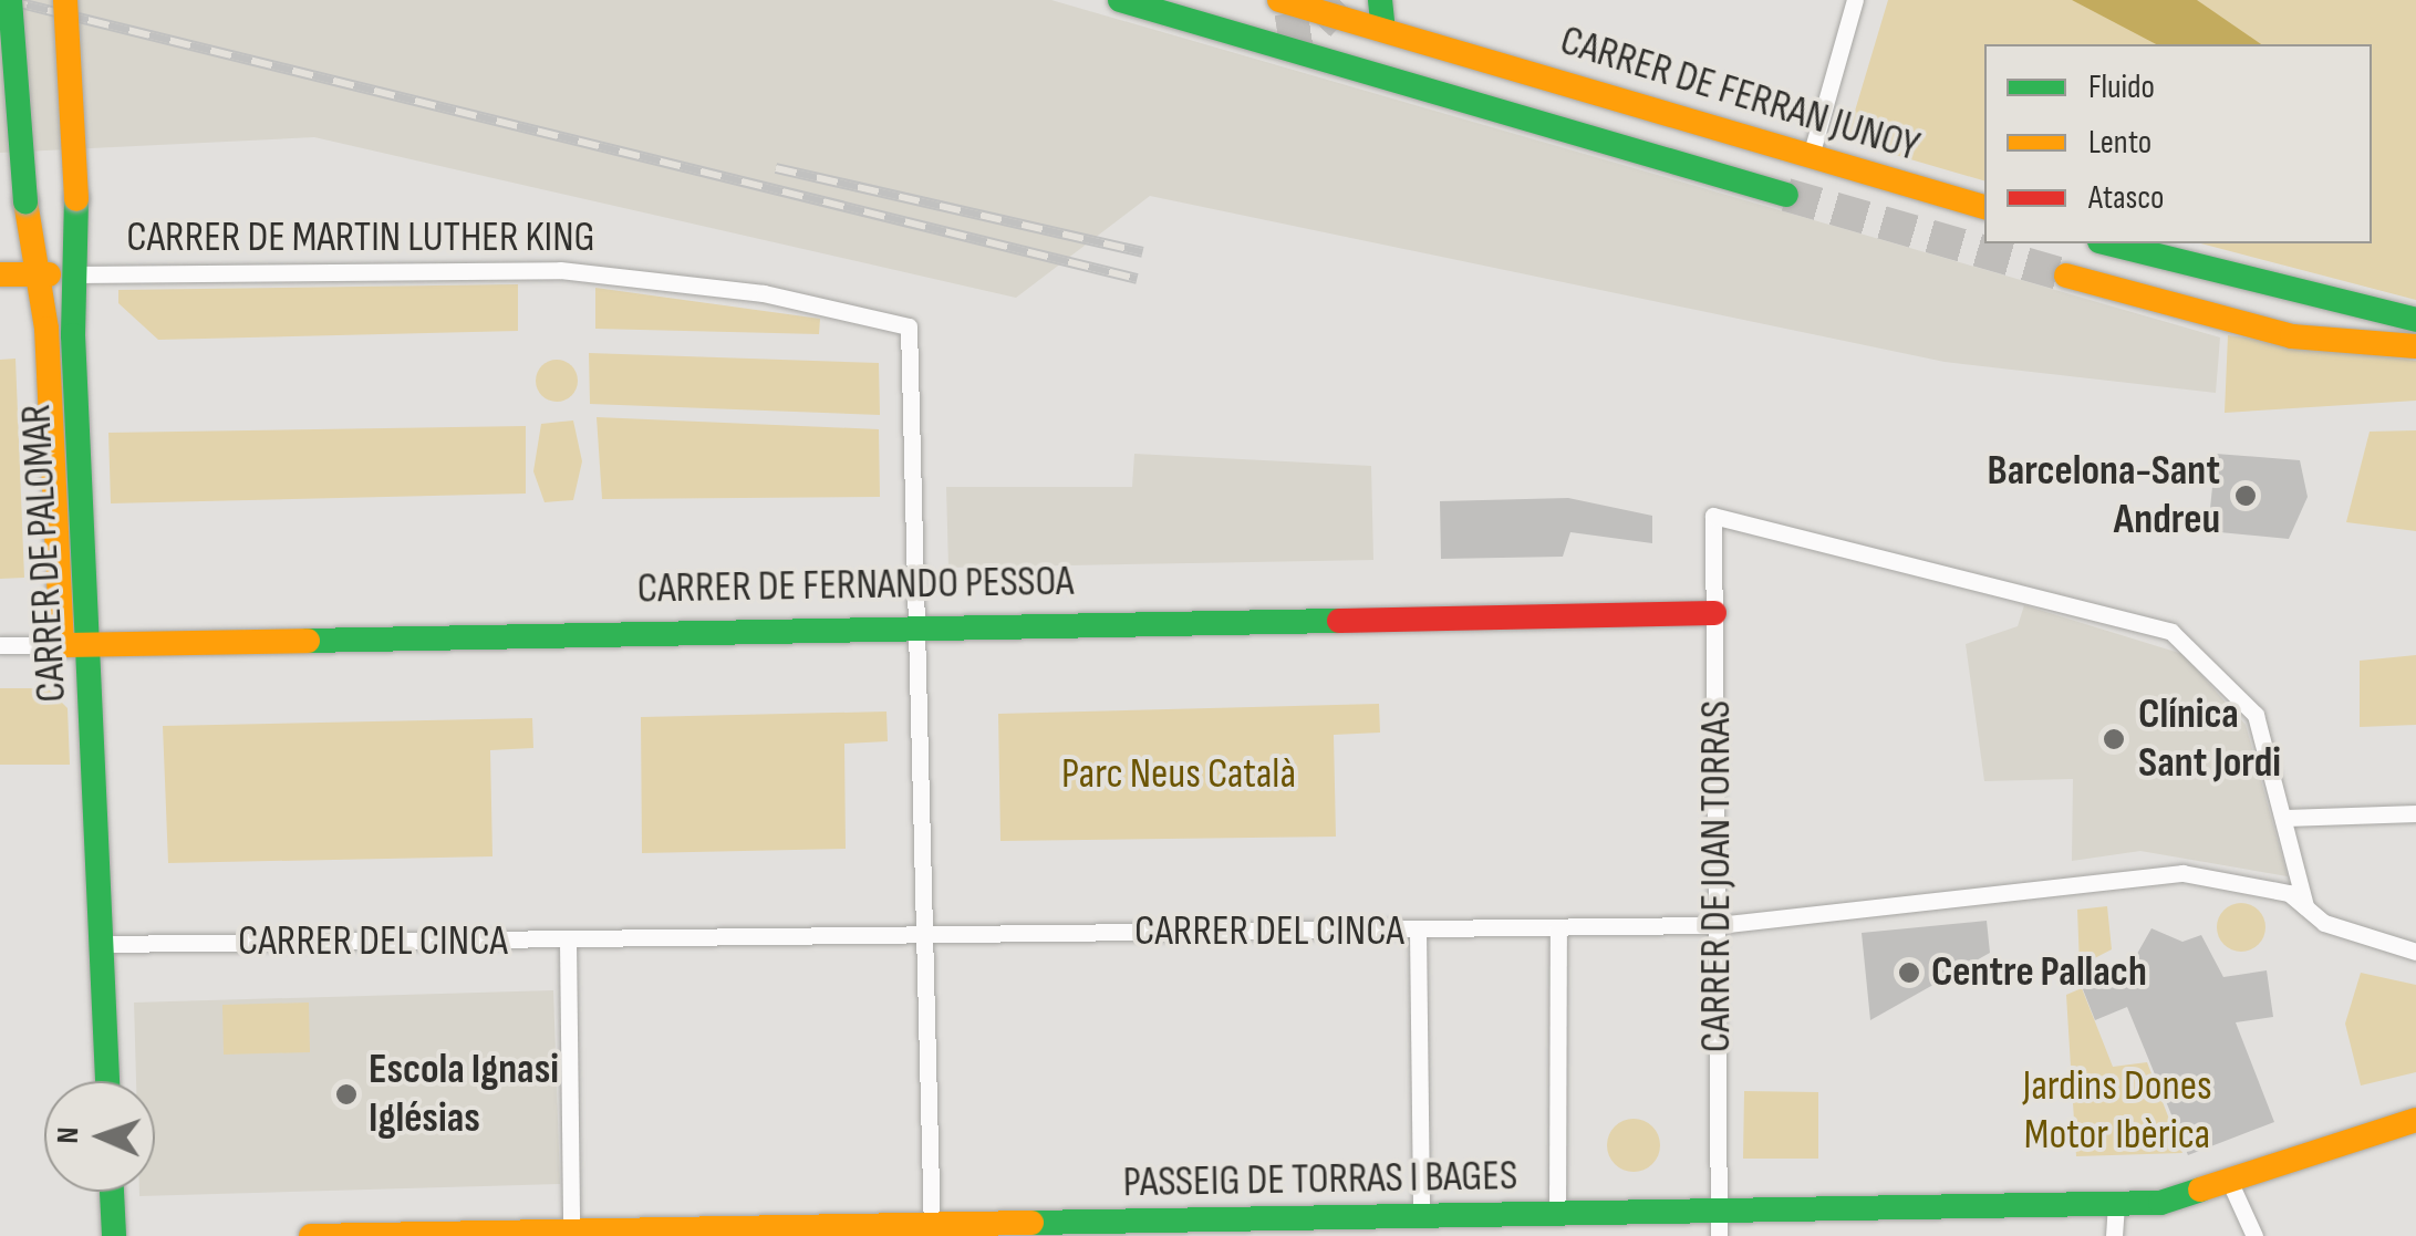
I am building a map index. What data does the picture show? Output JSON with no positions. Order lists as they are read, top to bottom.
{
  "streets": {
    "main road": [
      "CARRER DE FERRAN JUNOY",
      "CARRER DE PALOMAR",
      "CARRER DE FERNANDO PESSOA",
      "PASSEIG DE TORRAS I BAGES"
    ],
    "street": ["CARRER DE MARTIN LUTHER KING", "CARRER DE JOAN TORRAS", "CARRER DEL CINCA"]
  },
  "crossings": [
    ["CARRER DE MARTIN LUTHER KING", "CARRER DE PALOMAR"],
    ["CARRER DE MARTIN LUTHER KING", "CARRER DE FERNANDO PESSOA"],
    ["CARRER DE PALOMAR", "CARRER DE FERNANDO PESSOA"],
    ["CARRER DE PALOMAR", "CARRER DEL CINCA"],
    ["CARRER DE FERNANDO PESSOA", "CARRER DE JOAN TORRAS"],
    ["CARRER DE JOAN TORRAS", "CARRER DEL CINCA"],
    ["CARRER DE JOAN TORRAS", "PASSEIG DE TORRAS I BAGES"]
  ],
  "parks": ["Parc Neus Català", "Jardins Dones Motor Ibèrica"],
  "places": [
    "Barcelona-Sant Andreu",
    "Clínica Sant Jordi",
    "Centre Pallach",
    "Escola Ignasi Iglésias"
  ],
  "legend": ["Fluido", "Lento", "Atasco"],
  "north": "left"
}
